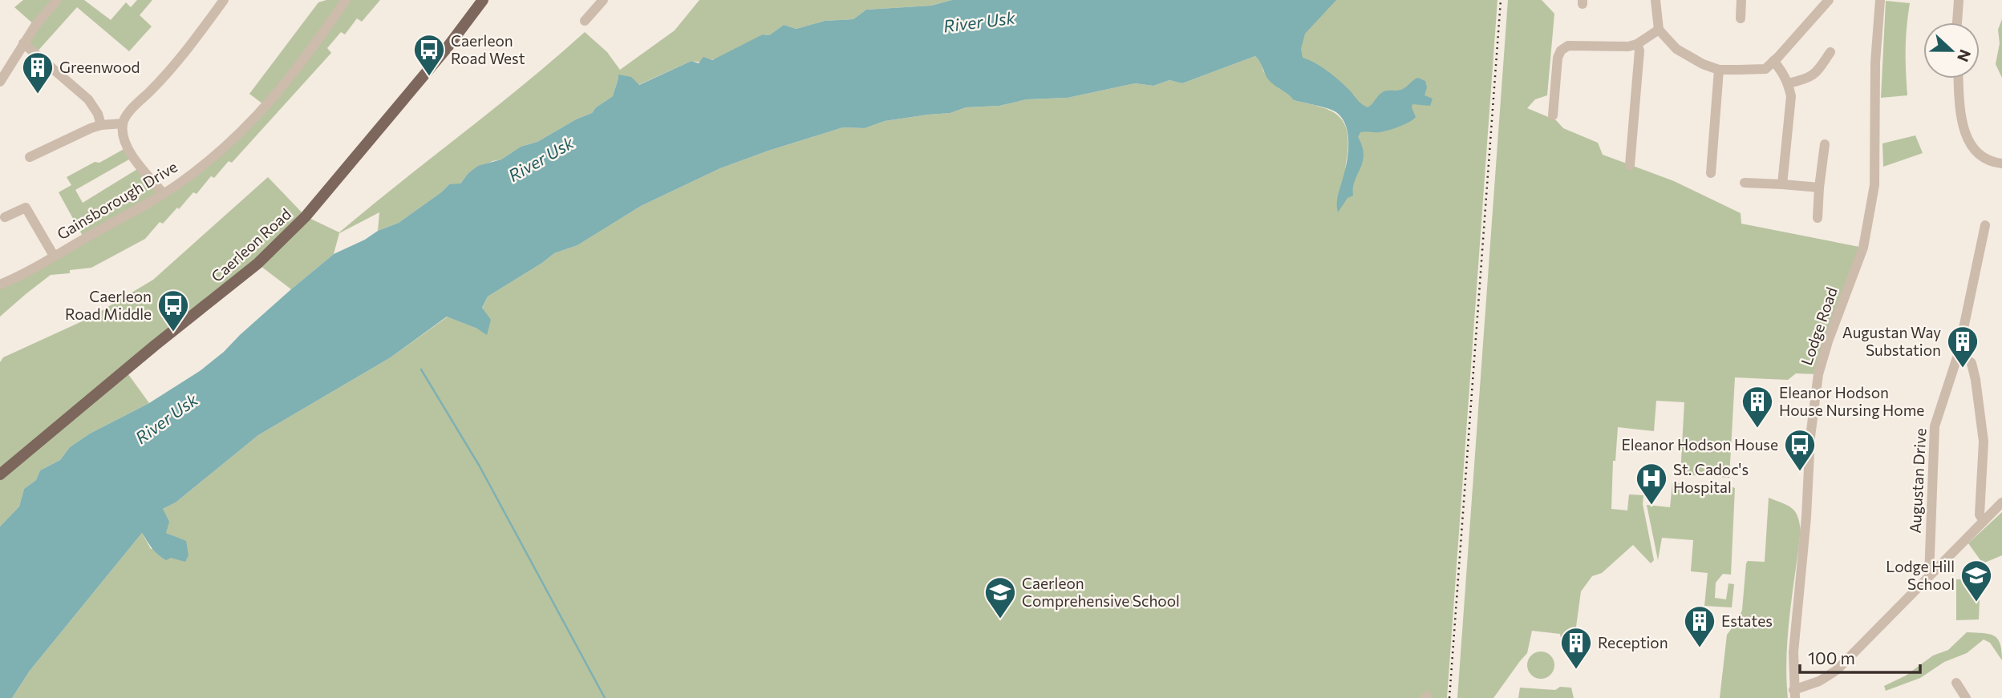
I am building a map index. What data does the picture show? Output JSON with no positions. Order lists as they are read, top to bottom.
{
  "streets": {
    "main road": ["Caerleon Road"],
    "street": ["Gainsborough Drive", "Lodge Road", "Augustan Drive"]
  },
  "water": ["River Usk"],
  "places": {
    "bus stop": ["Caerleon Road West", "Caerleon Road Middle", "Eleanor Hodson House"],
    "building": [
      "Greenwood",
      "Augustan Way Substation",
      "Eleanor Hodson House Nursing Home",
      "Estates",
      "Reception"
    ],
    "hospital": ["St. Cadoc's Hospital"],
    "school or university": ["Lodge Hill School", "Caerleon Comprehensive School"]
  },
  "scale_bar": "100 m",
  "north": "right"
}
